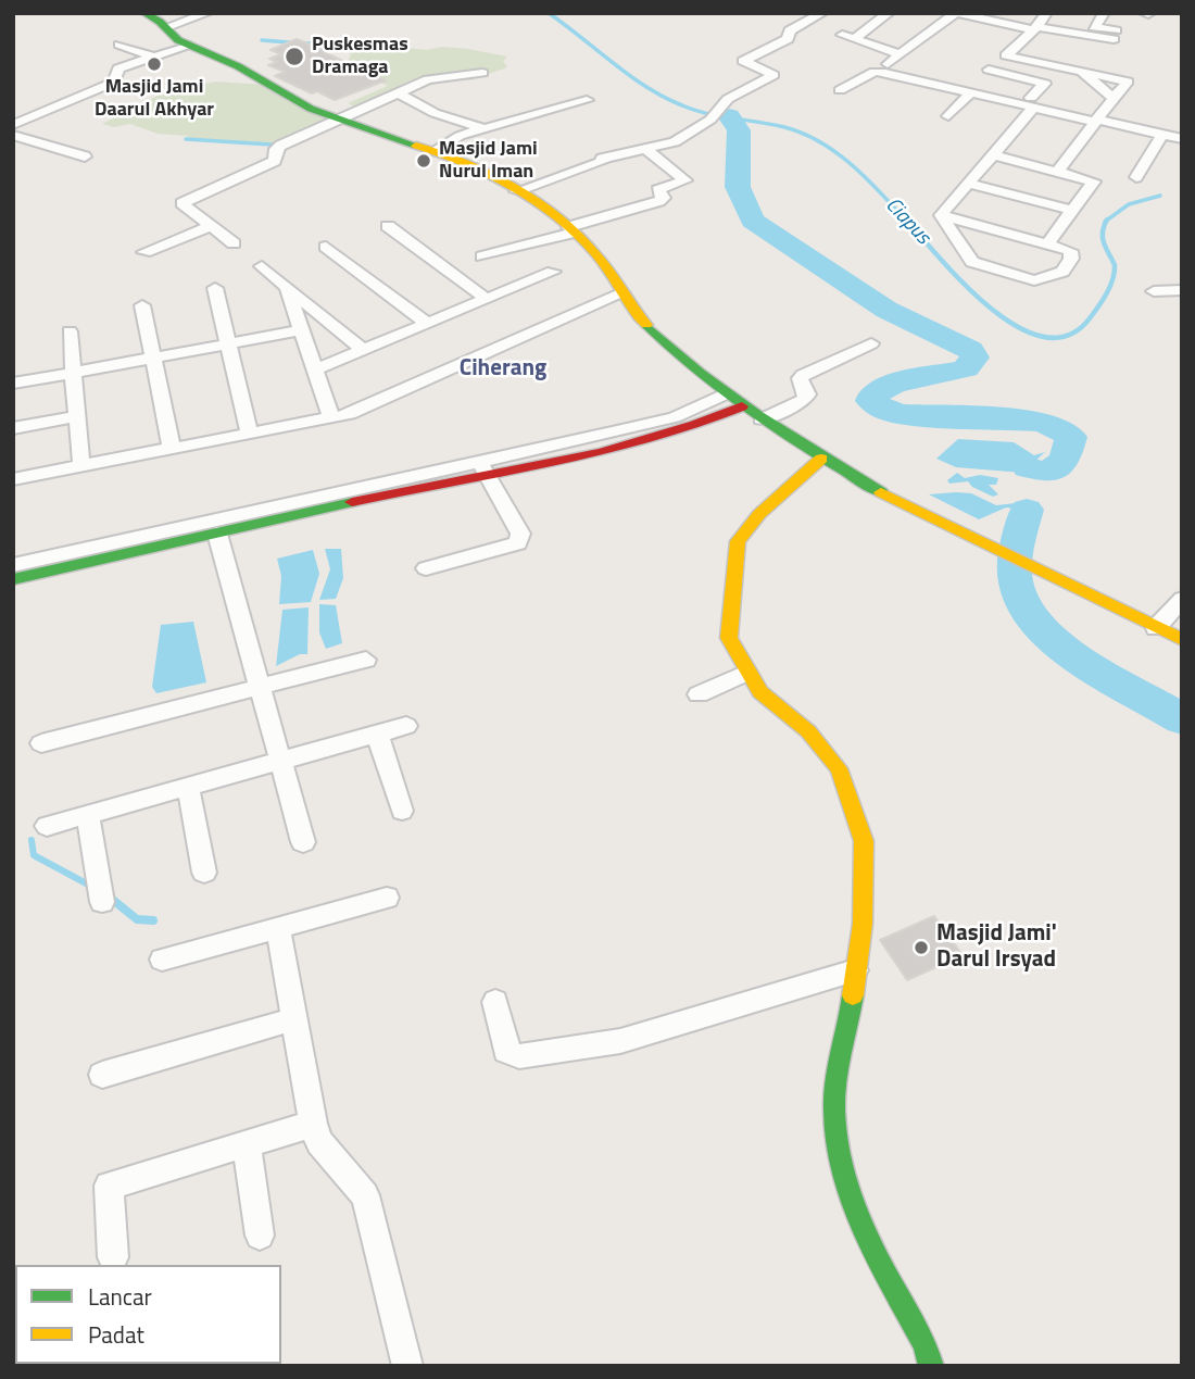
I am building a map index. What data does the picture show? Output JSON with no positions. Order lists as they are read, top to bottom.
{
  "districts": ["Ciherang"],
  "water": ["Ciapus"],
  "places": [
    "Puskesmas Dramaga",
    "Masjid Jami Daarul Akhyar",
    "Masjid Jami Nurul Iman",
    "Masjid Jami' Darul Irsyad"
  ],
  "legend": ["Lancar", "Padat"]
}
